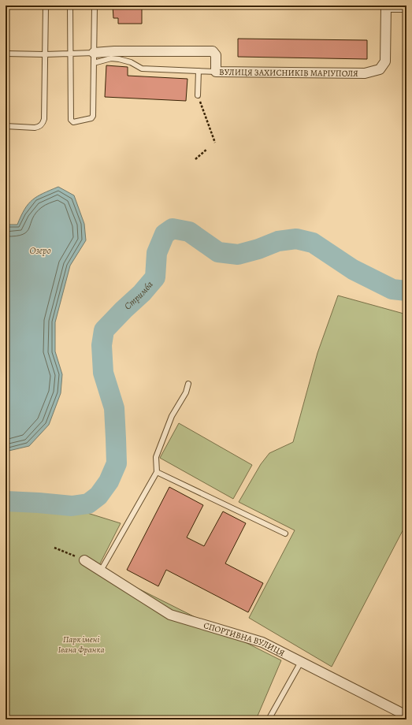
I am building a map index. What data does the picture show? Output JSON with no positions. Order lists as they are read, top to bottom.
{
  "streets": {
    "street": ["ВУЛИЦЯ ЗАХИСНИКІВ МАРІУПОЛЯ", "СПОРТИВНА ВУЛИЦЯ"]
  },
  "water": ["Озеро", "Стримба"],
  "parks": ["Парк імені Івана Франка"]
}
